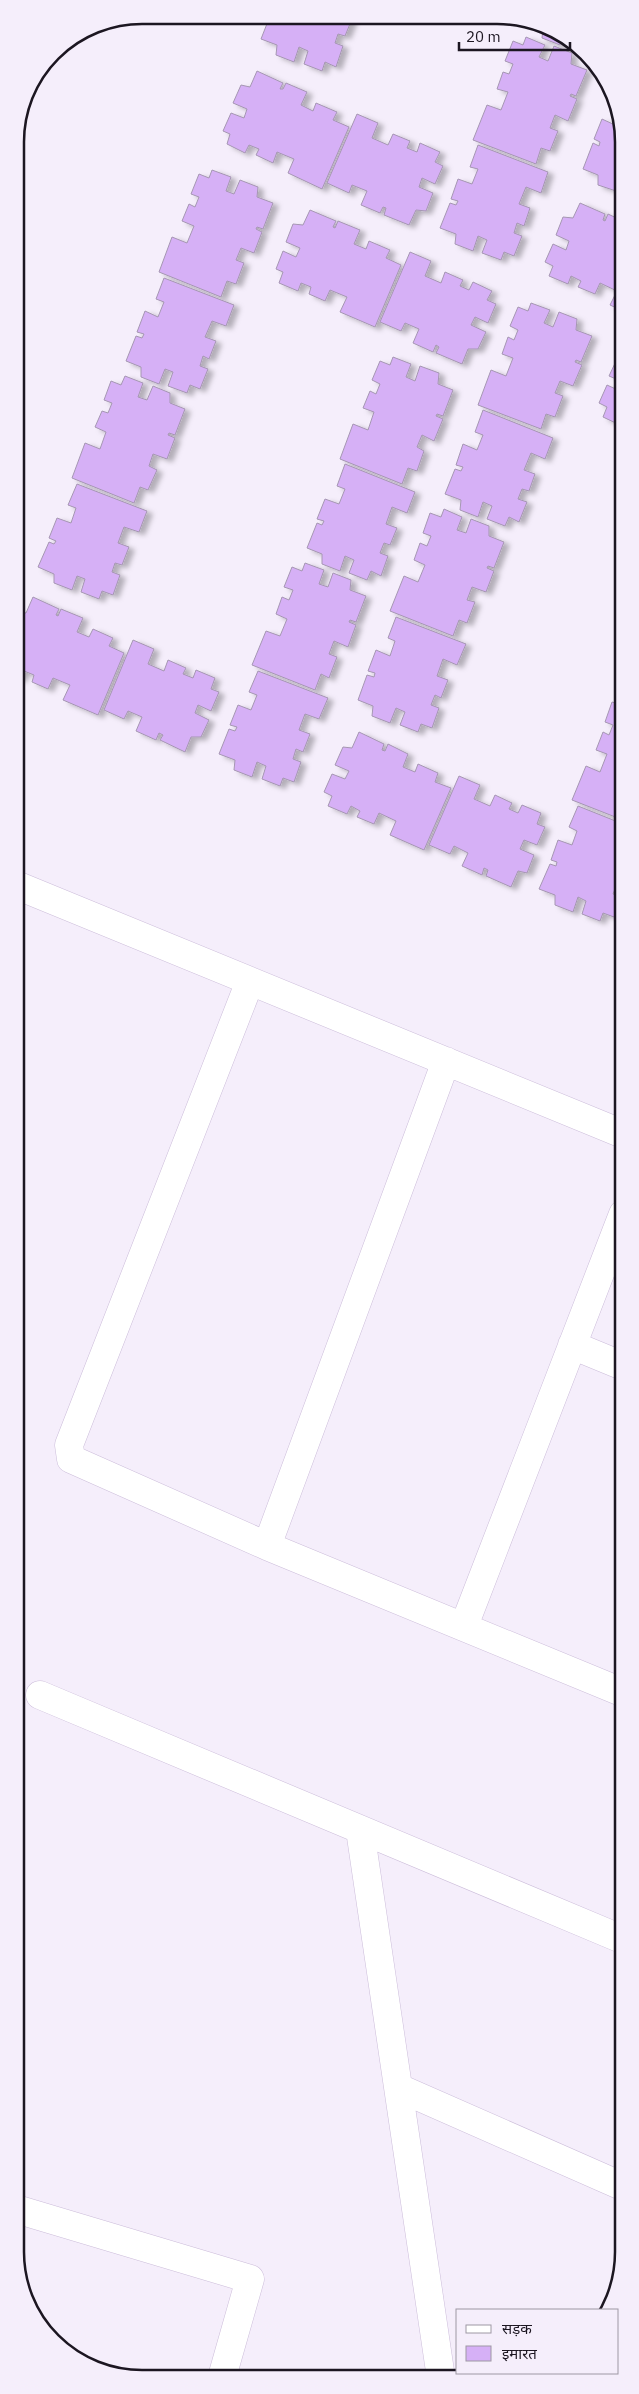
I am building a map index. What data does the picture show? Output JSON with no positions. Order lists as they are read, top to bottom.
{
  "legend": ["सड़क", "इमारत"],
  "scale_bar": "20 m"
}
